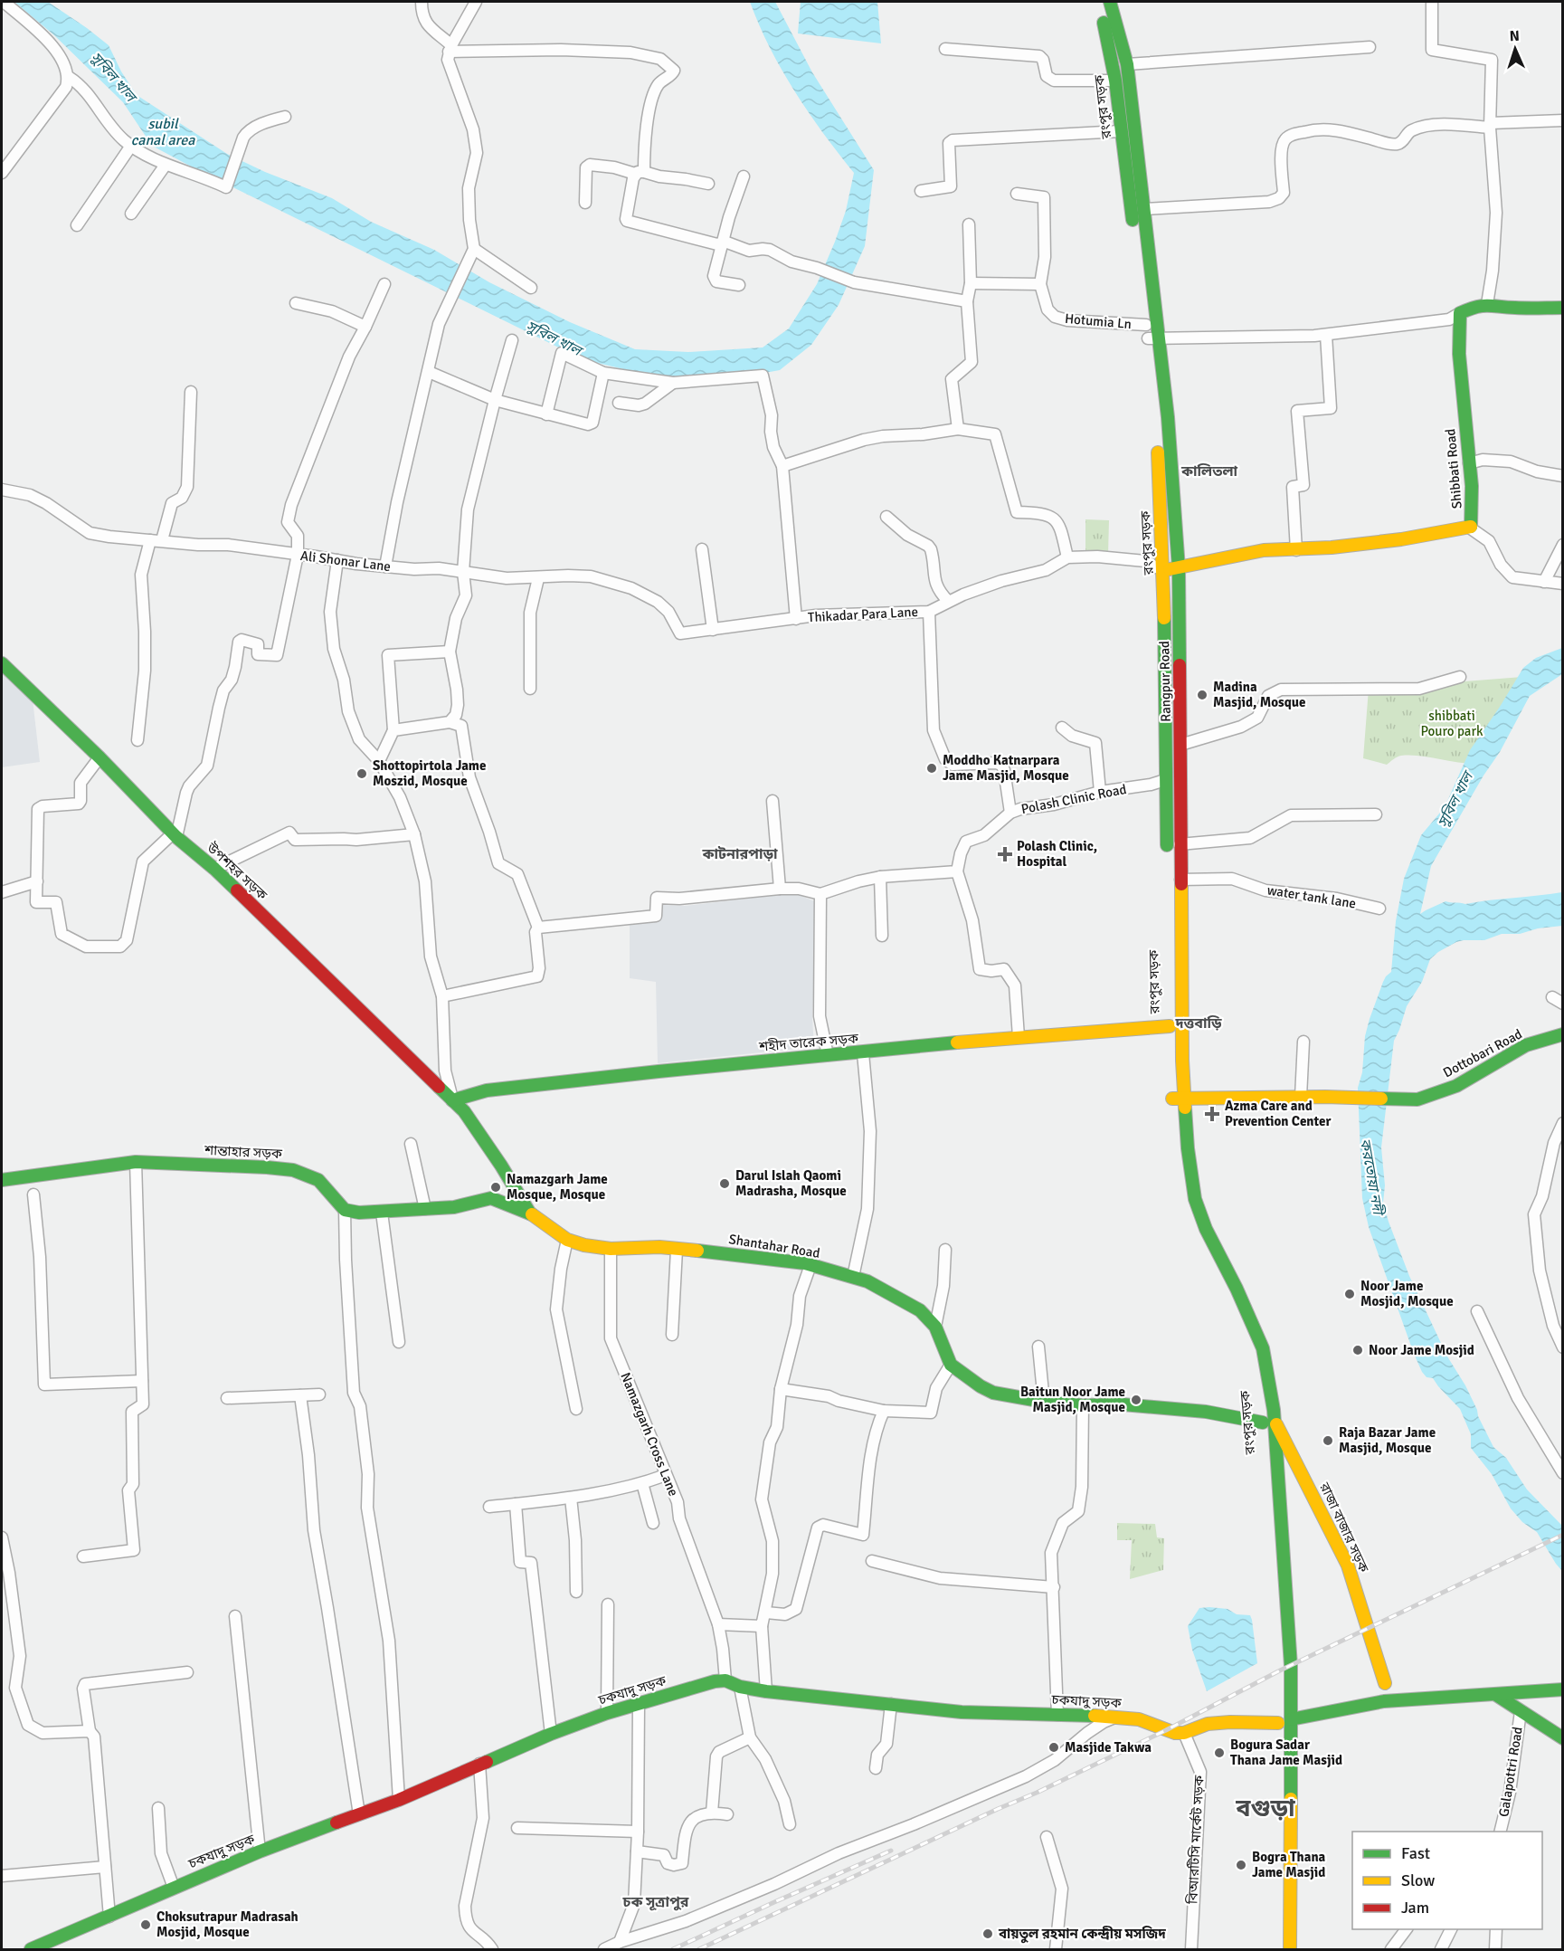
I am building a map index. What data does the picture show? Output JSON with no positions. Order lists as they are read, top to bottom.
{
  "streets": {
    "main road": [
      "রংপুর সড়ক",
      "Shibbati Road",
      "Rangpur Road",
      "উপশহর সড়ক",
      "শহীদ তারেক সড়ক",
      "Dottobari Road",
      "শান্তাহার সড়ক",
      "Shantahar Road",
      "রাজা বাজার সড়ক",
      "চকযাদু সড়ক"
    ],
    "street": [
      "Hotumia Ln",
      "Ali Shonar Lane",
      "Thikadar Para Lane",
      "Polash Clinic Road",
      "water tank lane",
      "Namazgarh Cross Lane",
      "Galapottri Road",
      "বিআরটিসি মার্কেট সড়ক"
    ]
  },
  "crossings": [
    ["রংপুর সড়ক", "Hotumia Ln"],
    ["রংপুর সড়ক", "Thikadar Para Lane"],
    ["রংপুর সড়ক", "Rangpur Road"],
    ["রংপুর সড়ক", "Polash Clinic Road"],
    ["রংপুর সড়ক", "শহীদ তারেক সড়ক"],
    ["রংপুর সড়ক", "রাজা বাজার সড়ক"],
    ["Ali Shonar Lane", "Thikadar Para Lane"],
    ["Rangpur Road", "water tank lane"],
    ["Rangpur Road", "শহীদ তারেক সড়ক"],
    ["উপশহর সড়ক", "শহীদ তারেক সড়ক"],
    ["উপশহর সড়ক", "Shantahar Road"],
    ["Shantahar Road", "Namazgarh Cross Lane"],
    ["Namazgarh Cross Lane", "চকযাদু সড়ক"],
    ["চকযাদু সড়ক", "বিআরটিসি মার্কেট সড়ক"]
  ],
  "districts": [
    "কালিতলা",
    "কাটনারপাড়া",
    "দত্তবাড়ি",
    "বগুড়া",
    "চক সূত্রাপুর"
  ],
  "water": ["সুবিল খাল", "subil canal area", "করতোয়া নদী"],
  "parks": ["shibbati Pouro park"],
  "places": {
    "other": [
      "Madina Masjid, Mosque",
      "Moddho Katnarpara Jame Masjid, Mosque",
      "Shottopirtola Jame Moszid, Mosque",
      "Darul Islah Qaomi Madrasha, Mosque",
      "Namazgarh Jame Mosque, Mosque",
      "Noor Jame Mosjid, Mosque",
      "Noor Jame Mosjid",
      "Baitun Noor Jame Masjid, Mosque",
      "Raja Bazar Jame Masjid, Mosque",
      "Masjide Takwa",
      "Bogura Sadar Thana Jame Masjid",
      "Bogra Thana Jame Masjid",
      "Choksutrapur Madrasah Mosjid, Mosque",
      "বায়তুল রহমান কেন্দ্রীয় মসজিদ"
    ],
    "health": ["Polash Clinic, Hospital", "Azma Care and Prevention Center"]
  },
  "legend": ["Fast", "Slow", "Jam"],
  "north": "top"
}
